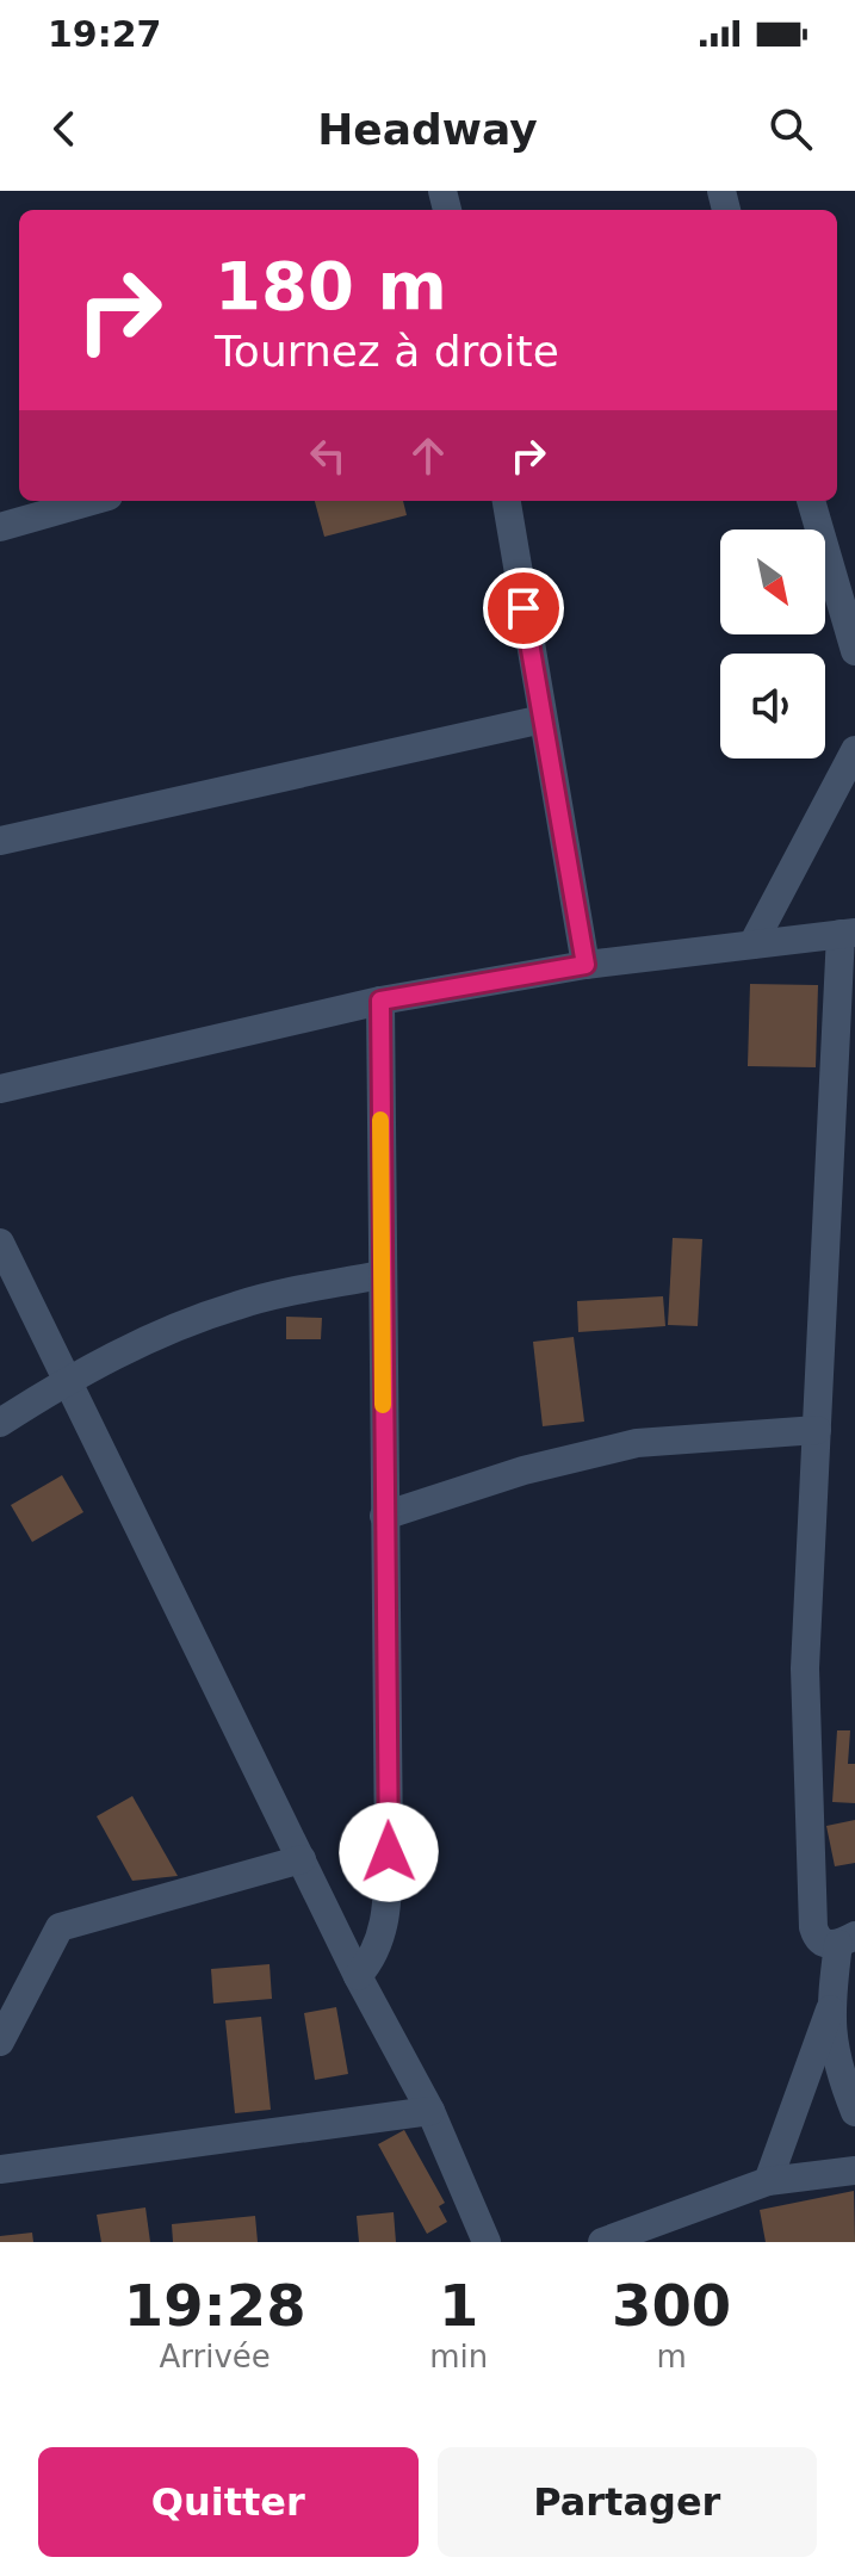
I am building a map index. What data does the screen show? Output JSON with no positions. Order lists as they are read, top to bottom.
{
  "north": "bottom right",
  "page": {
    "status": "19:27",
    "header": "Headway",
    "turn": ["180 m", "Tournez à droite"],
    "eta": [
      "19:28",
      "Arrivée",
      "1",
      "min",
      "300",
      "m"
    ],
    "buttons": ["Quitter", "Partager"]
  }
}
